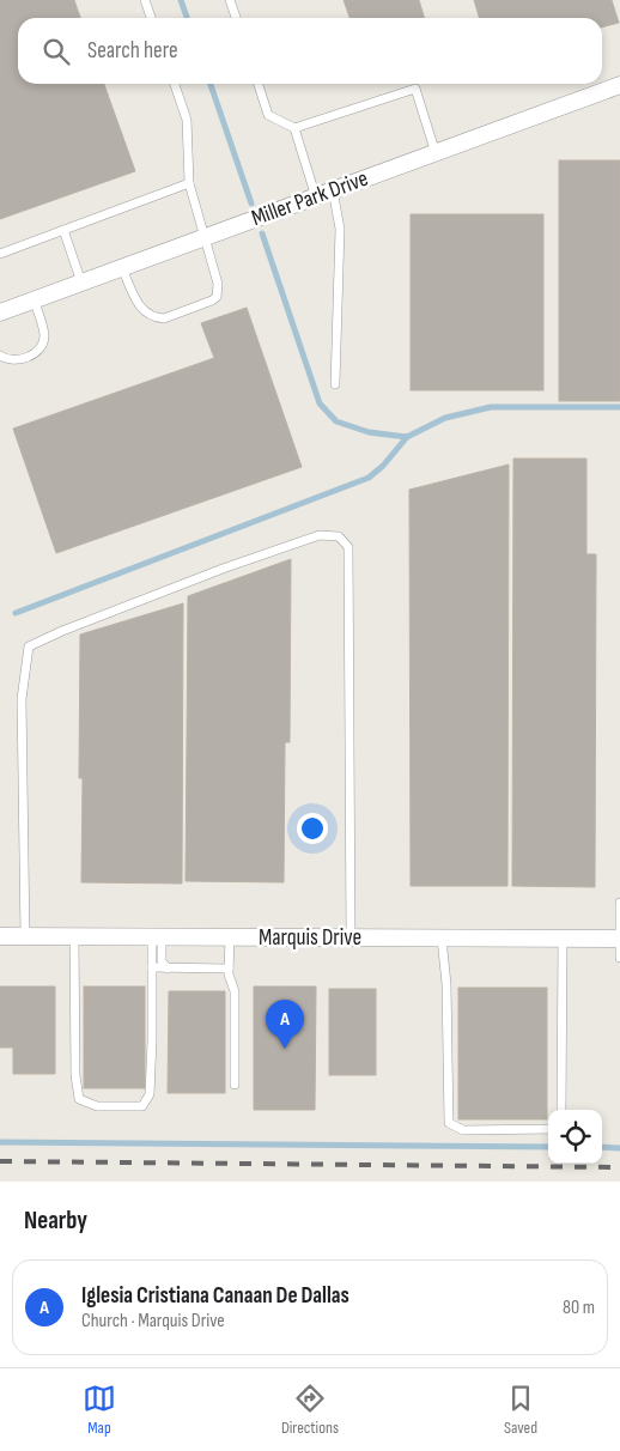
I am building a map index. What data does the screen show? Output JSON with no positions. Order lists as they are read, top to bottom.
{
  "streets": {
    "street": ["Miller Park Drive", "Marquis Drive"]
  },
  "page": {
    "search": "Search here",
    "pins": "A",
    "heading": "Nearby",
    "list": [
      {
        "mark": "A",
        "name": "Iglesia Cristiana Canaan De Dallas",
        "note": "Church · Marquis Drive",
        "value": "80 m"
      }
    ],
    "nav": ["Map", "Directions", "Saved"]
  }
}
